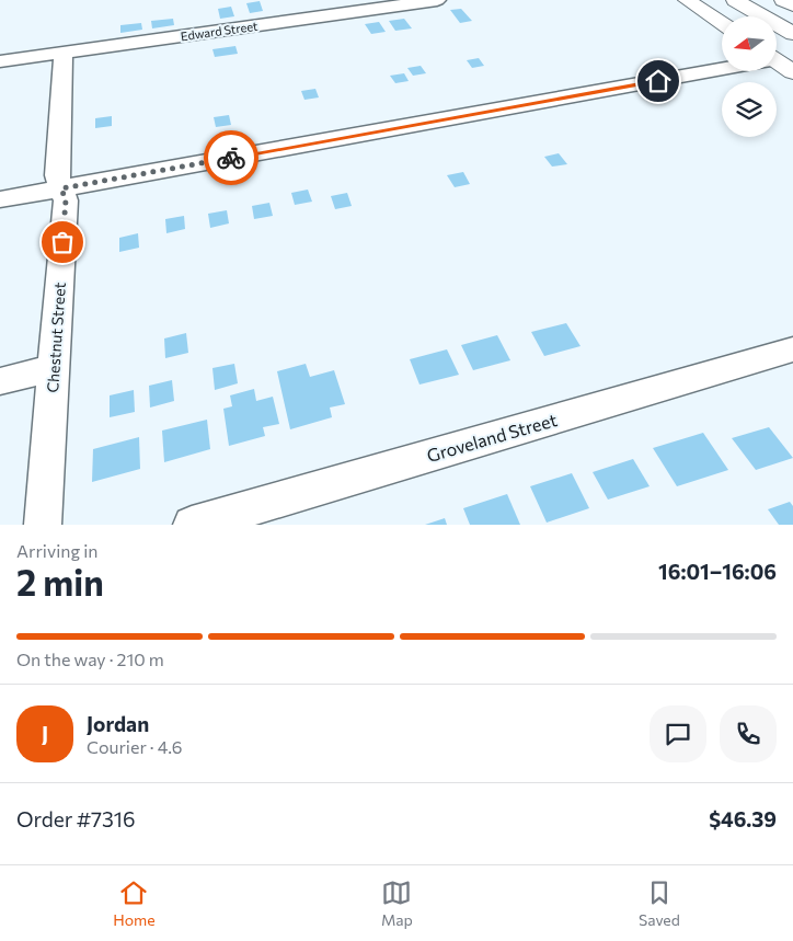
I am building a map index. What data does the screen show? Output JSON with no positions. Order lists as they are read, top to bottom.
{
  "streets": {
    "street": ["Edward Street", "Chestnut Street", "Groveland Street"]
  },
  "crossings": [
    ["Edward Street", "Chestnut Street"]
  ],
  "north": "left",
  "page": {
    "heading": ["2 min", "Arriving in", "16:01–16:06"],
    "panel": [
      "Jordan",
      "Courier · 4.6",
      "Order #7316",
      "$46.39"
    ],
    "bar": "On the way · 210 m",
    "round": "J",
    "tabs": ["Home", "Map", "Saved"]
  }
}
